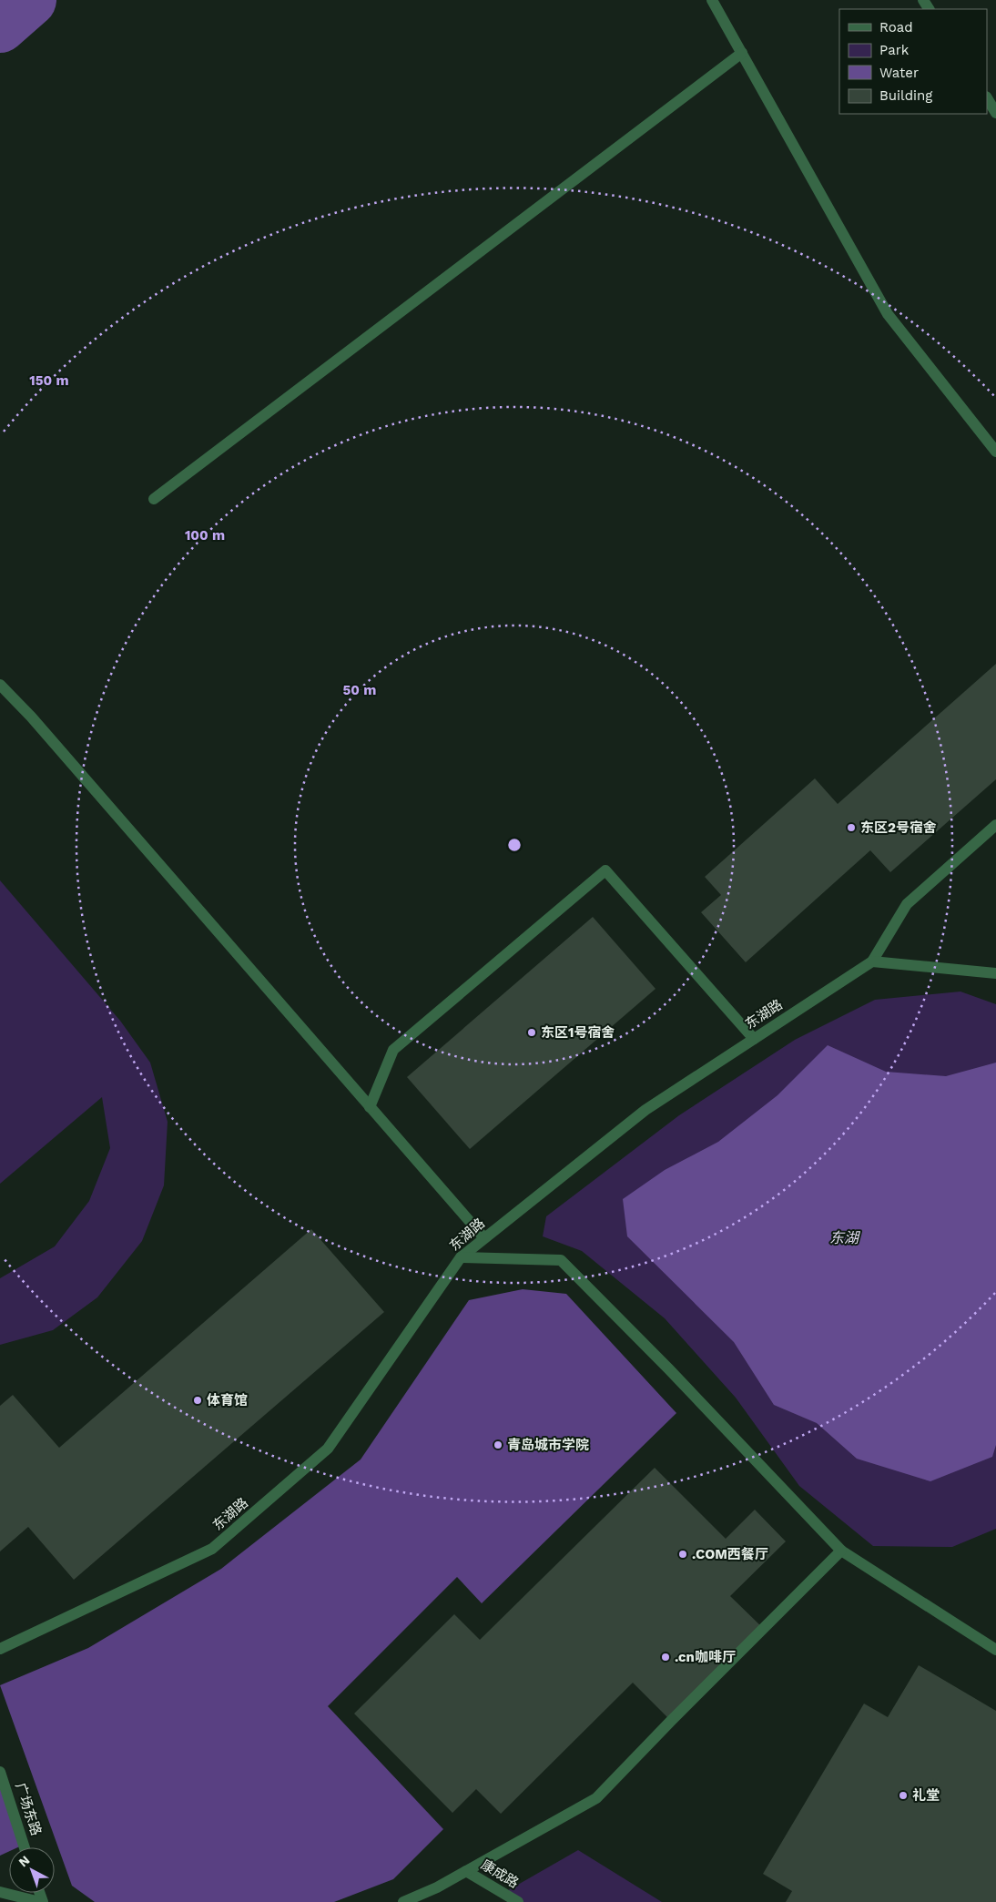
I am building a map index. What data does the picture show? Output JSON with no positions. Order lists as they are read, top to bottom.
{
  "streets": {
    "street": ["东湖路", "广场东路", "康成路"]
  },
  "water": ["东湖"],
  "places": [
    "东区2号宿舍",
    "东区1号宿舍",
    "体育馆",
    "青岛城市学院",
    ".COM西餐厅",
    ".cn咖啡厅",
    "礼堂"
  ],
  "legend": [
    "Road",
    "Park",
    "Water",
    "Building"
  ],
  "north": "top left",
  "rings": ["150 m", "100 m", "50 m"]
}
